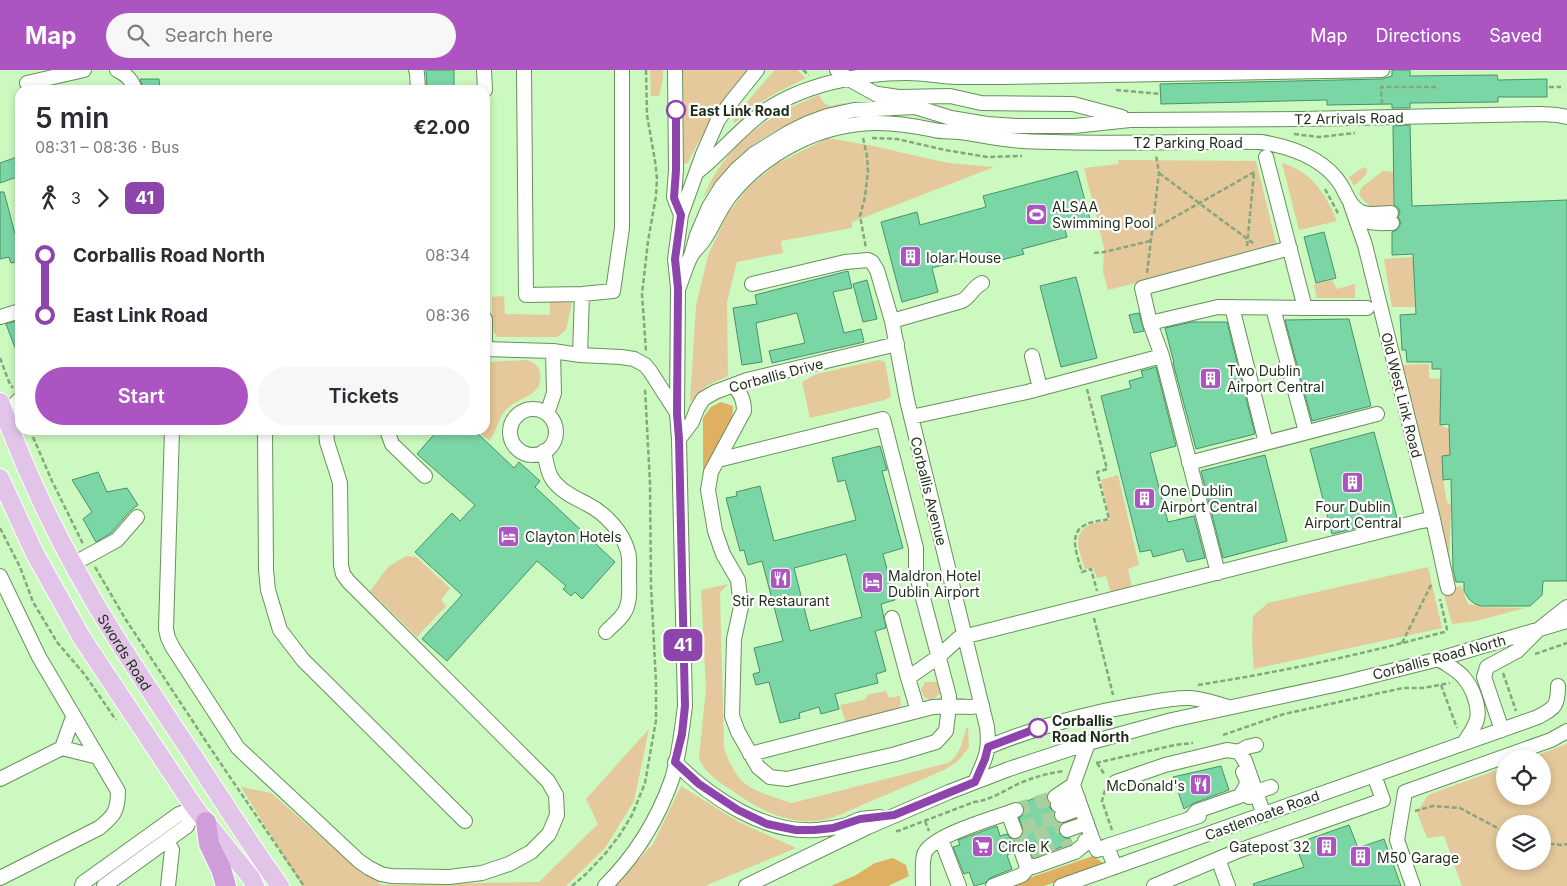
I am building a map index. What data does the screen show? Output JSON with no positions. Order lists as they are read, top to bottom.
{
  "streets": {
    "main road": ["Swords Road"],
    "street": [
      "T2 Arrivals Road",
      "T2 Parking Road",
      "Corballis Drive",
      "Old West Link Road",
      "Corballis Avenue",
      "Corballis Road North",
      "Castlemoate Road"
    ]
  },
  "crossings": [
    ["T2 Arrivals Road", "T2 Parking Road"],
    ["T2 Parking Road", "Old West Link Road"],
    ["Corballis Drive", "Corballis Avenue"],
    ["Corballis Avenue", "Corballis Road North"]
  ],
  "places": {
    "other": ["East Link Road", "Corballis Road North"],
    "sports": ["ALSAA Swimming Pool"],
    "building": [
      "Iolar House",
      "Two Dublin Airport Central",
      "Four Dublin Airport Central",
      "One Dublin Airport Central",
      "Gatepost 32",
      "M50 Garage"
    ],
    "hotel": ["Clayton Hotels", "Maldron Hotel Dublin Airport"],
    "restaurant": ["Stir Restaurant", "McDonald's"],
    "supermarket": ["Circle K"]
  },
  "lines": ["bus line 41"],
  "page": {
    "header": "Map",
    "search": "Search here",
    "nav": ["Map", "Directions", "Saved"],
    "on_map": "41",
    "heading": ["5 min", "08:31 – 08:36 · Bus", "€2.00"],
    "legs": ["3", "41"],
    "list": [
      {
        "name": "Corballis Road North",
        "value": "08:34"
      },
      {
        "name": "East Link Road",
        "value": "08:36"
      }
    ],
    "buttons": ["Start", "Tickets"]
  }
}
